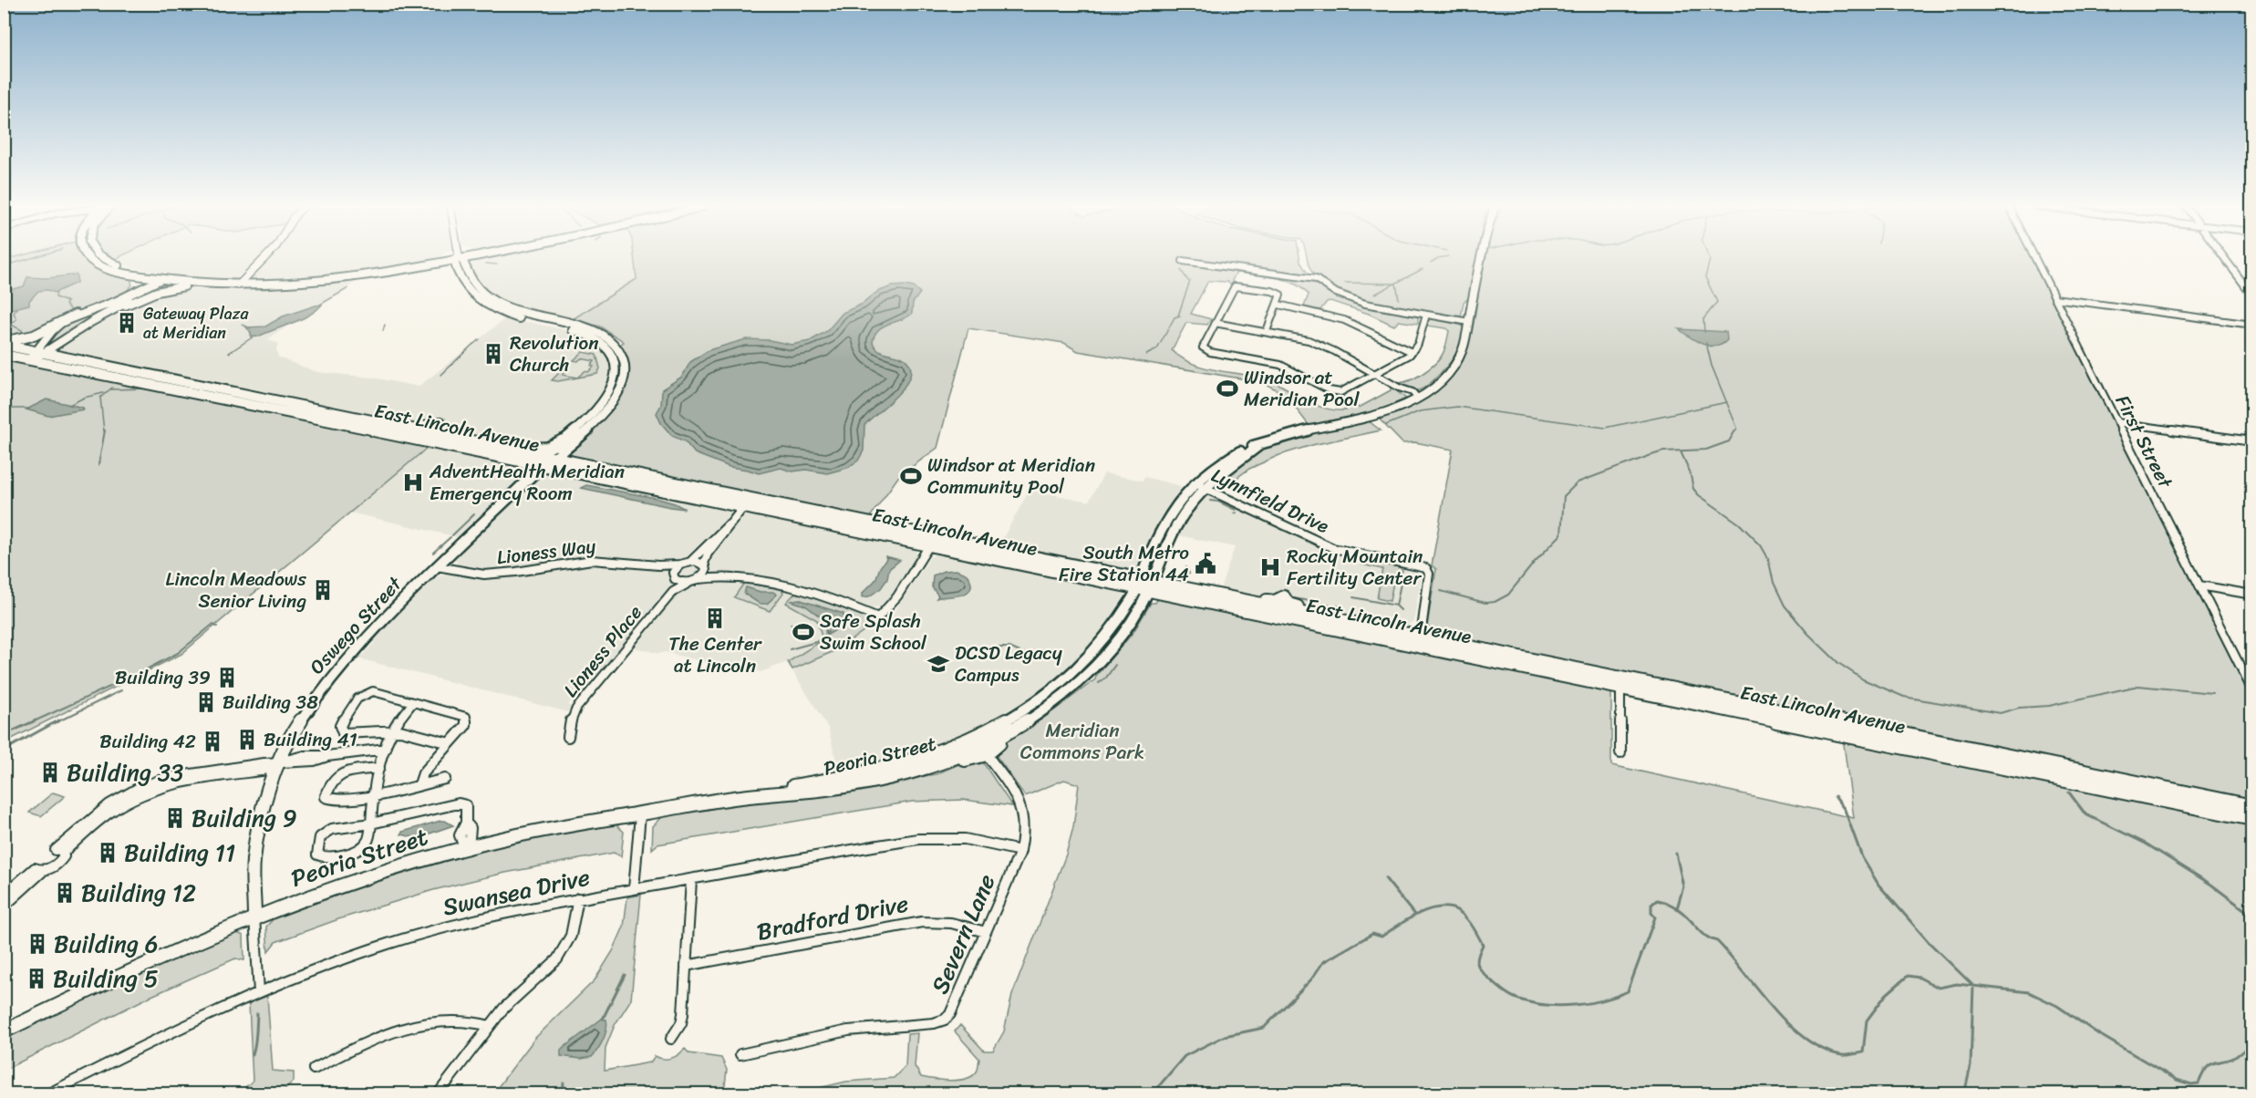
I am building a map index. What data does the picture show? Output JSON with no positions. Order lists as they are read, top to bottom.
{
  "streets": {
    "main road": ["East Lincoln Avenue", "Oswego Street", "Peoria Street"],
    "street": [
      "First Street",
      "Lynnfield Drive",
      "Lioness Way",
      "Lioness Place",
      "Swansea Drive",
      "Bradford Drive",
      "Severn Lane"
    ]
  },
  "crossings": [
    ["East Lincoln Avenue", "Lynnfield Drive"],
    ["East Lincoln Avenue", "Oswego Street"],
    ["East Lincoln Avenue", "Peoria Street"],
    ["Lynnfield Drive", "Peoria Street"],
    ["Lioness Way", "Oswego Street"],
    ["Lioness Way", "Lioness Place"],
    ["Oswego Street", "Peoria Street"],
    ["Peoria Street", "Severn Lane"],
    ["Swansea Drive", "Severn Lane"],
    ["Bradford Drive", "Severn Lane"]
  ],
  "parks": ["Meridian Commons Park"],
  "places": {
    "building": [
      "Gateway Plaza at Meridian",
      "Revolution Church",
      "Lincoln Meadows Senior Living",
      "The Center at Lincoln",
      "Building 39",
      "Building 38",
      "Building 41",
      "Building 42",
      "Building 33",
      "Building 9",
      "Building 11",
      "Building 12",
      "Building 6",
      "Building 5"
    ],
    "sports": ["Windsor at Meridian Pool", "Windsor at Meridian Community Pool", "Safe Splash Swim School"],
    "hospital": ["AdventHealth Meridian Emergency Room", "Rocky Mountain Fertility Center"],
    "public building": ["South Metro Fire Station 44"],
    "school or university": ["DCSD Legacy Campus"]
  }
}
